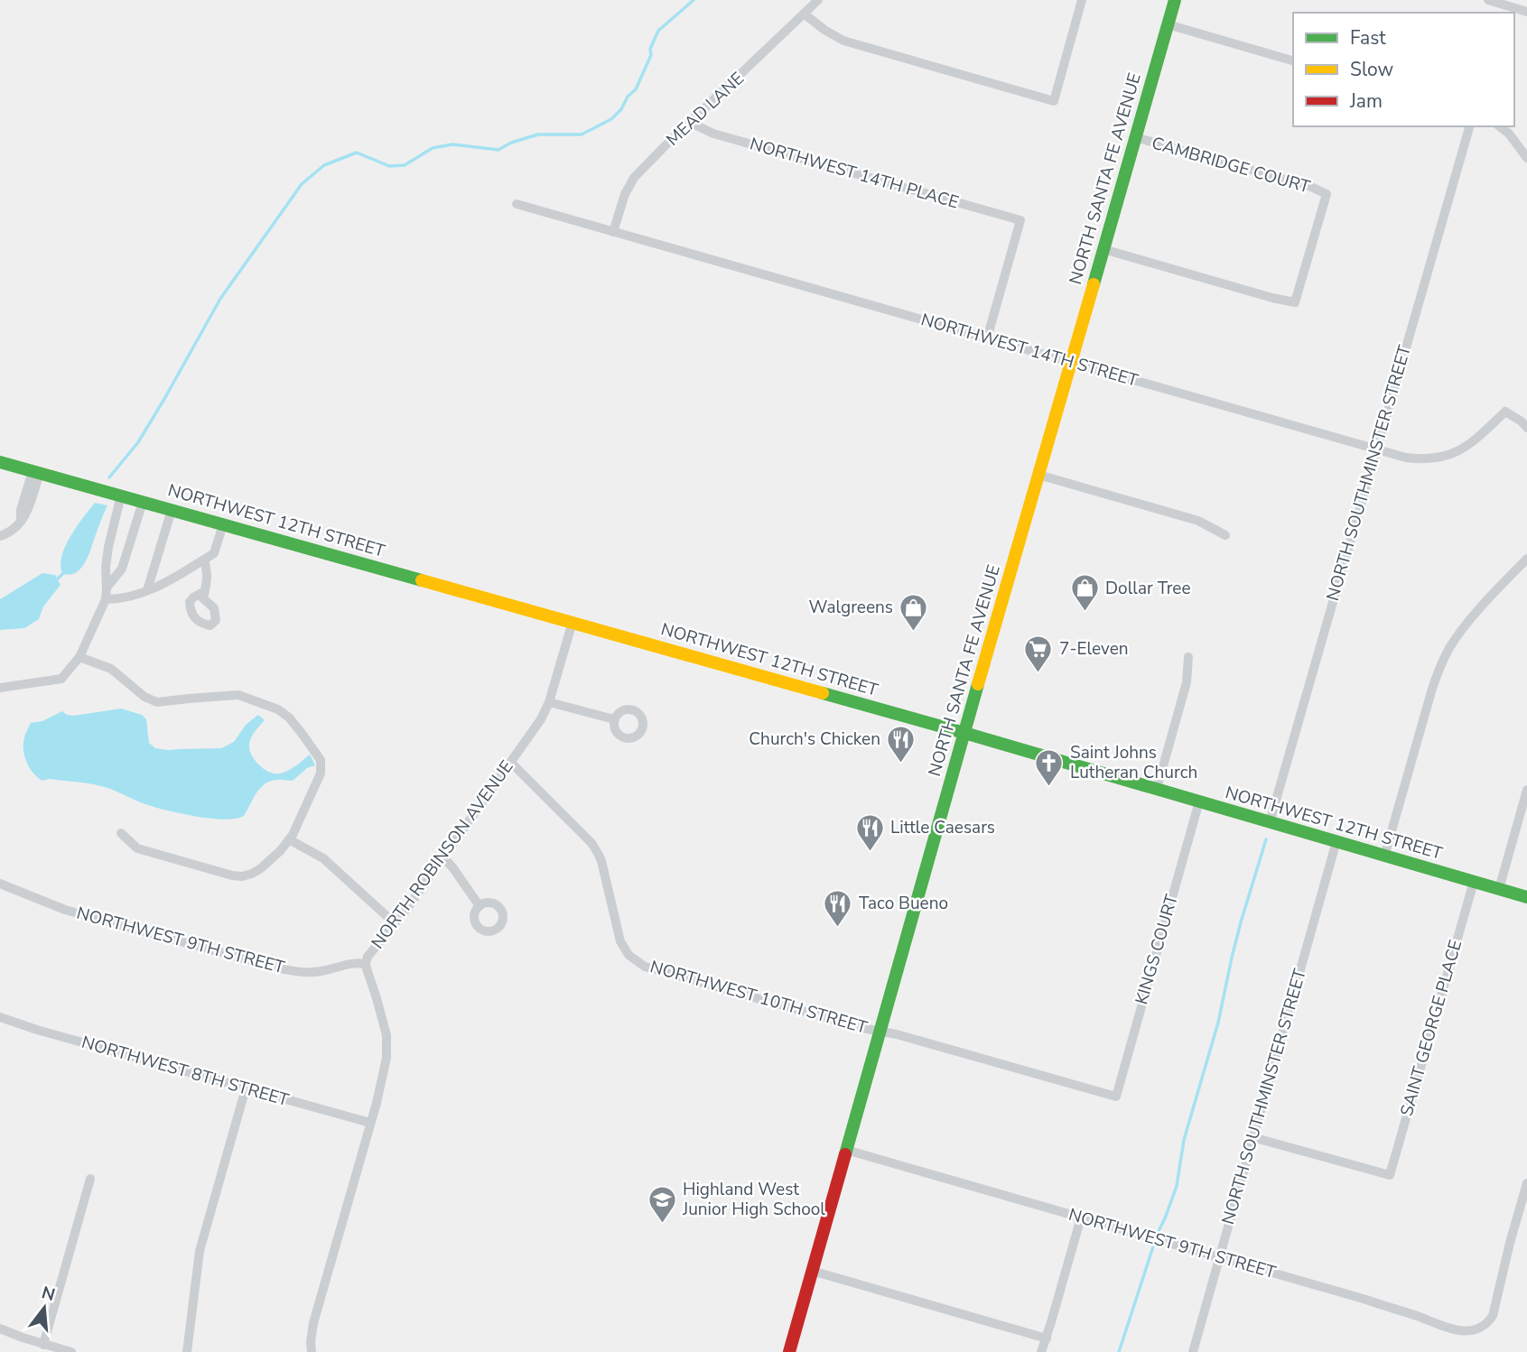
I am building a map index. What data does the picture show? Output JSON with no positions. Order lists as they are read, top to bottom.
{
  "streets": {
    "main road": ["NORTH SANTA FE AVENUE", "NORTHWEST 12TH STREET"],
    "street": [
      "MEAD LANE",
      "CAMBRIDGE COURT",
      "NORTHWEST 14TH PLACE",
      "NORTHWEST 14TH STREET",
      "NORTH SOUTHMINSTER STREET",
      "NORTH ROBINSON AVENUE",
      "NORTHWEST 9TH STREET",
      "KINGS COURT",
      "NORTHWEST 10TH STREET",
      "SAINT GEORGE PLACE",
      "NORTHWEST 8TH STREET"
    ]
  },
  "crossings": [
    ["MEAD LANE", "NORTHWEST 14TH PLACE"],
    ["MEAD LANE", "NORTHWEST 14TH STREET"],
    ["CAMBRIDGE COURT", "NORTH SANTA FE AVENUE"],
    ["NORTHWEST 14TH PLACE", "NORTHWEST 14TH STREET"],
    ["NORTH SANTA FE AVENUE", "NORTHWEST 14TH STREET"],
    ["NORTH SANTA FE AVENUE", "NORTHWEST 12TH STREET"],
    ["NORTH SANTA FE AVENUE", "NORTHWEST 9TH STREET"],
    ["NORTH SANTA FE AVENUE", "NORTHWEST 10TH STREET"],
    ["NORTHWEST 14TH STREET", "NORTH SOUTHMINSTER STREET"],
    ["NORTH SOUTHMINSTER STREET", "NORTHWEST 12TH STREET"],
    ["NORTH SOUTHMINSTER STREET", "NORTHWEST 9TH STREET"],
    ["NORTH SOUTHMINSTER STREET", "SAINT GEORGE PLACE"],
    ["NORTHWEST 12TH STREET", "NORTH ROBINSON AVENUE"],
    ["NORTHWEST 12TH STREET", "KINGS COURT"],
    ["NORTHWEST 12TH STREET", "SAINT GEORGE PLACE"],
    ["NORTH ROBINSON AVENUE", "NORTHWEST 9TH STREET"],
    ["NORTH ROBINSON AVENUE", "NORTHWEST 10TH STREET"],
    ["NORTH ROBINSON AVENUE", "NORTHWEST 8TH STREET"],
    ["KINGS COURT", "NORTHWEST 10TH STREET"]
  ],
  "places": {
    "shop": ["Dollar Tree", "Walgreens"],
    "supermarket": ["7-Eleven"],
    "restaurant": ["Church's Chicken", "Little Caesars", "Taco Bueno"],
    "church": ["Saint Johns Lutheran Church"],
    "school or university": ["Highland West Junior High School"]
  },
  "legend": ["Fast", "Slow", "Jam"],
  "north": "top"
}
